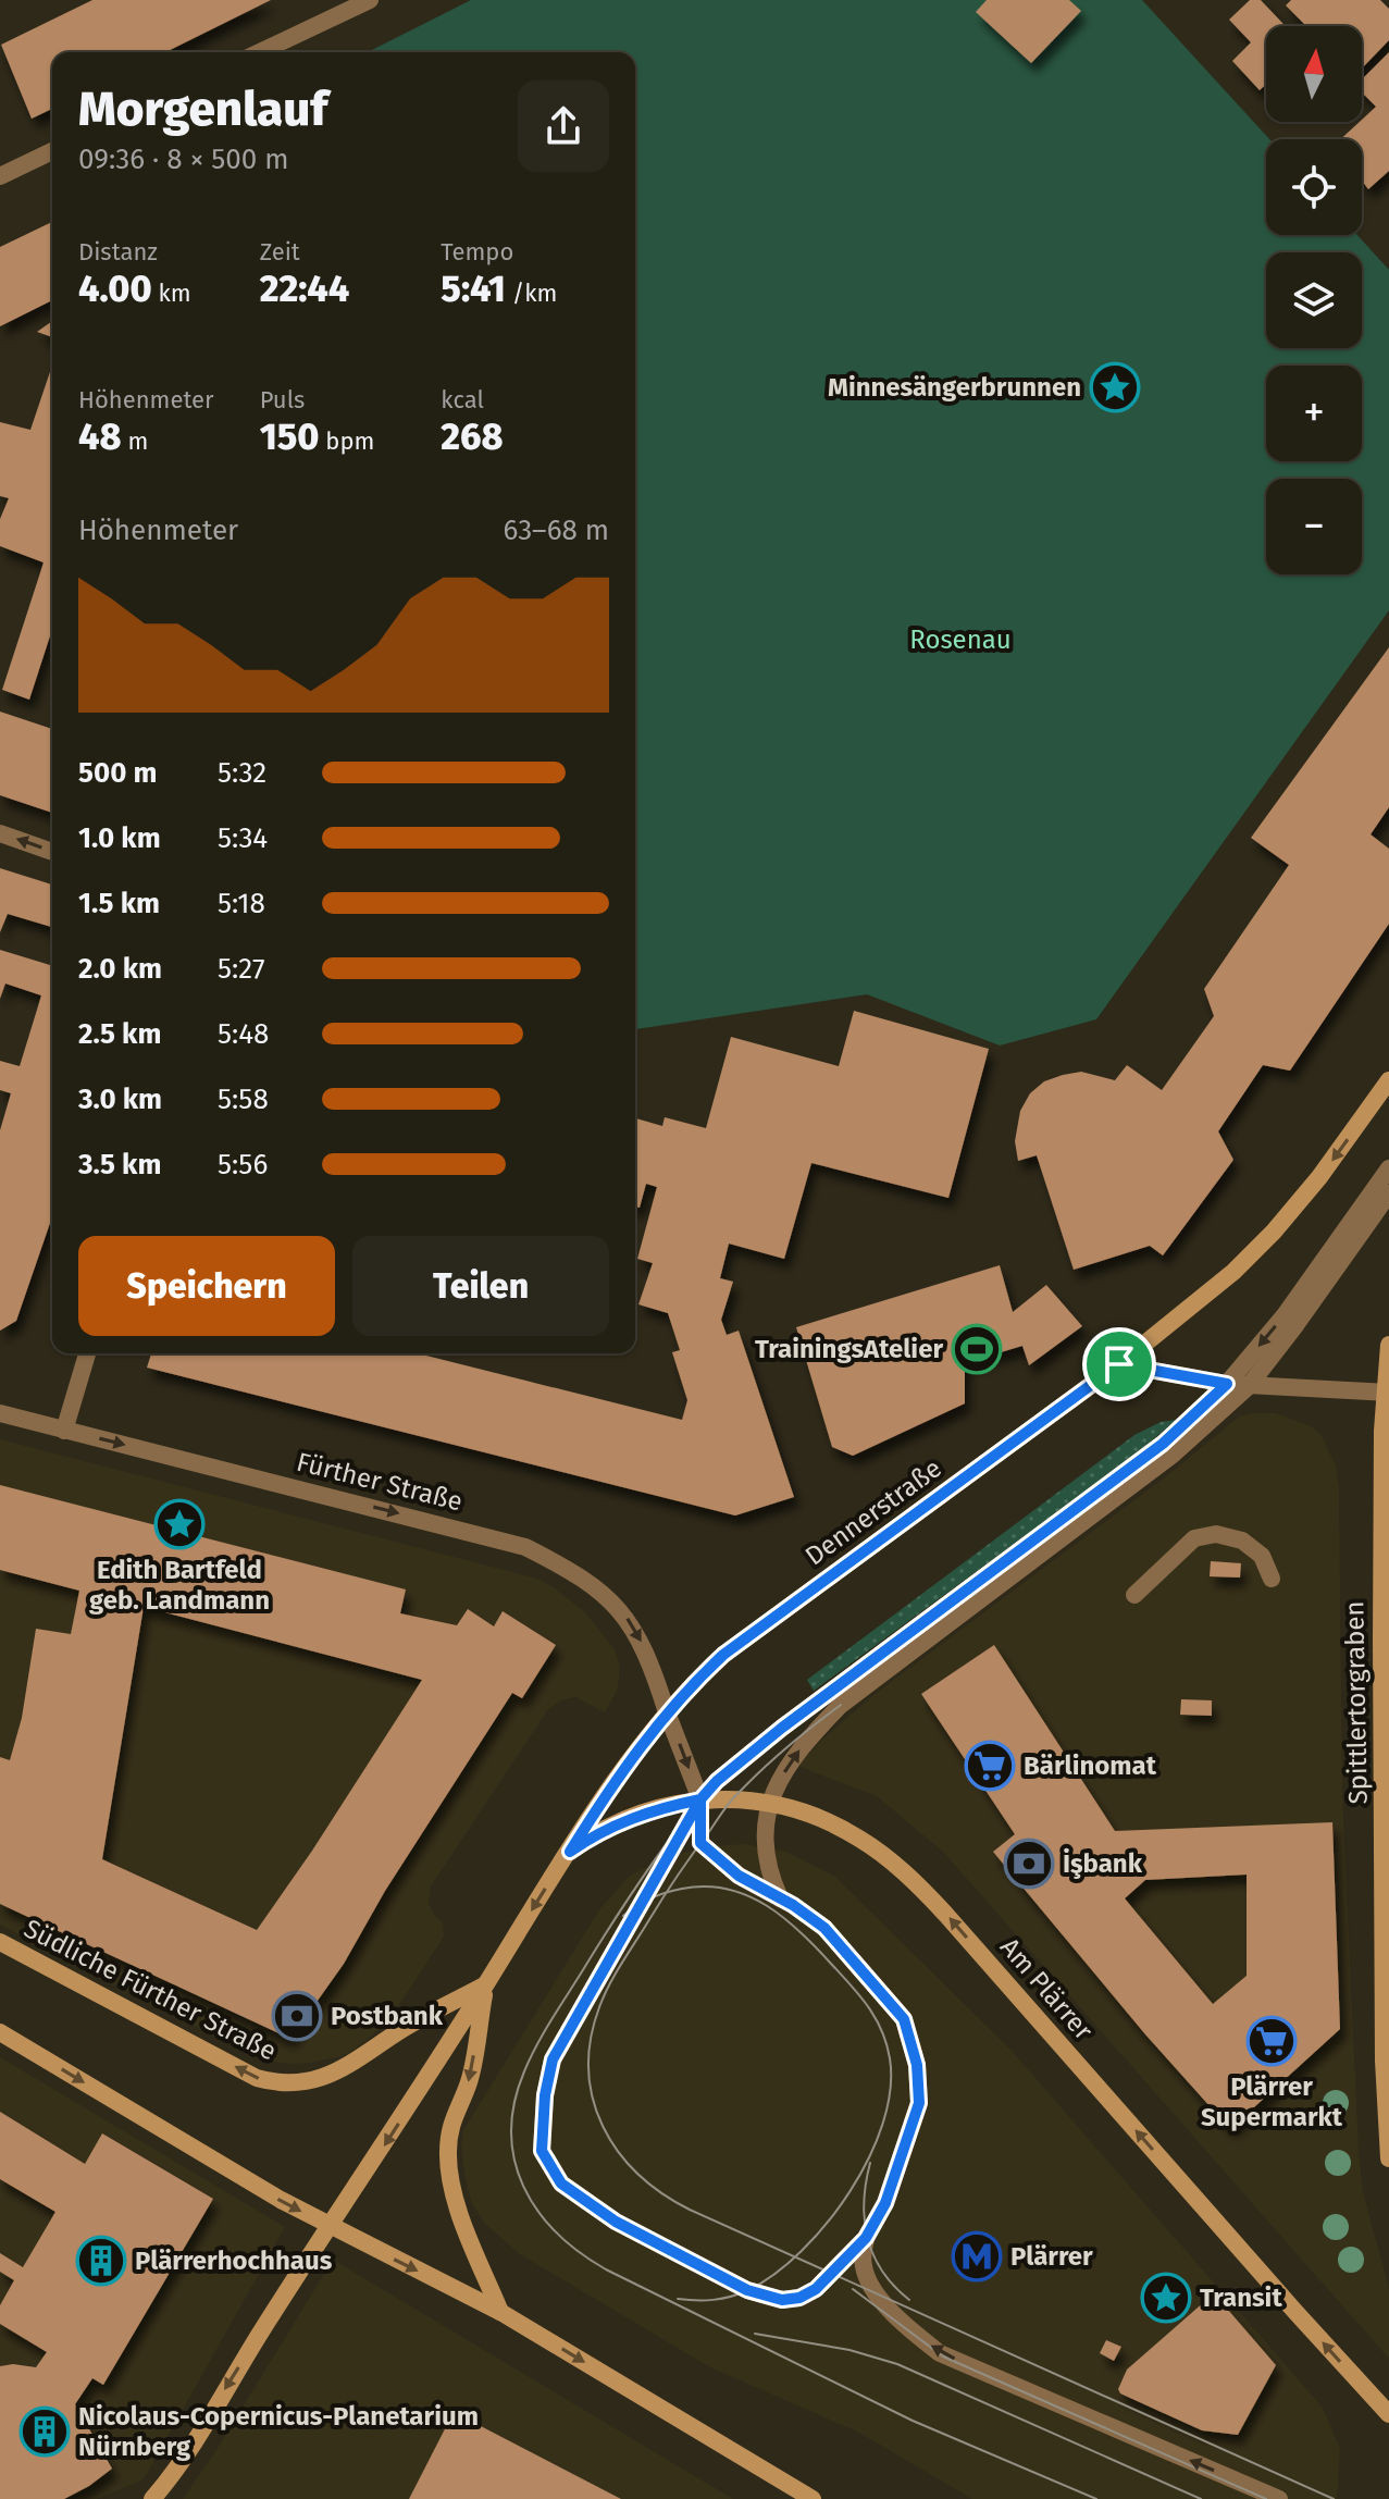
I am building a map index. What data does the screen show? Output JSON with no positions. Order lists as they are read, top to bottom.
{
  "streets": {
    "main road": [
      "Dennerstraße",
      "Spittlertorgraben",
      "Am Plärrer",
      "Südliche Fürther Straße"
    ],
    "street": ["Fürther Straße"]
  },
  "crossings": [
    ["Fürther Straße", "Dennerstraße"],
    ["Fürther Straße", "Am Plärrer"],
    ["Dennerstraße", "Am Plärrer"],
    ["Am Plärrer", "Südliche Fürther Straße"]
  ],
  "one_way": ["Fürther Straße", "Dennerstraße"],
  "parks": ["Rosenau"],
  "places": {
    "place": ["Minnesängerbrunnen", "Edith Bartfeld geb. Landmann", "Transit"],
    "sports": ["TrainingsAtelier"],
    "supermarket": ["Bärlinomat", "Plärrer Supermarkt"],
    "bank": ["İşbank", "Postbank"],
    "metro station": ["Plärrer"],
    "building": ["Plärrerhochhaus", "Nicolaus-Copernicus-Planetarium Nürnberg"]
  },
  "north": "top",
  "page": {
    "map_buttons": ["+", "−"],
    "heading": ["Morgenlauf", "09:36 · 8 × 500 m"],
    "stats": [
      ["Distanz", "4.00 km"],
      ["Zeit", "22:44"],
      ["Tempo", "5:41 /km"],
      ["Höhenmeter", "48 m"],
      ["Puls", "150 bpm"],
      ["kcal", "268"]
    ],
    "chart": ["Höhenmeter", "63–68 m"],
    "list": [
      {
        "name": "500 m",
        "note": "5:32"
      },
      {
        "name": "1.0 km",
        "note": "5:34"
      },
      {
        "name": "1.5 km",
        "note": "5:18"
      },
      {
        "name": "2.0 km",
        "note": "5:27"
      },
      {
        "name": "2.5 km",
        "note": "5:48"
      },
      {
        "name": "3.0 km",
        "note": "5:58"
      },
      {
        "name": "3.5 km",
        "note": "5:56"
      }
    ],
    "buttons": ["Speichern", "Teilen"]
  }
}
